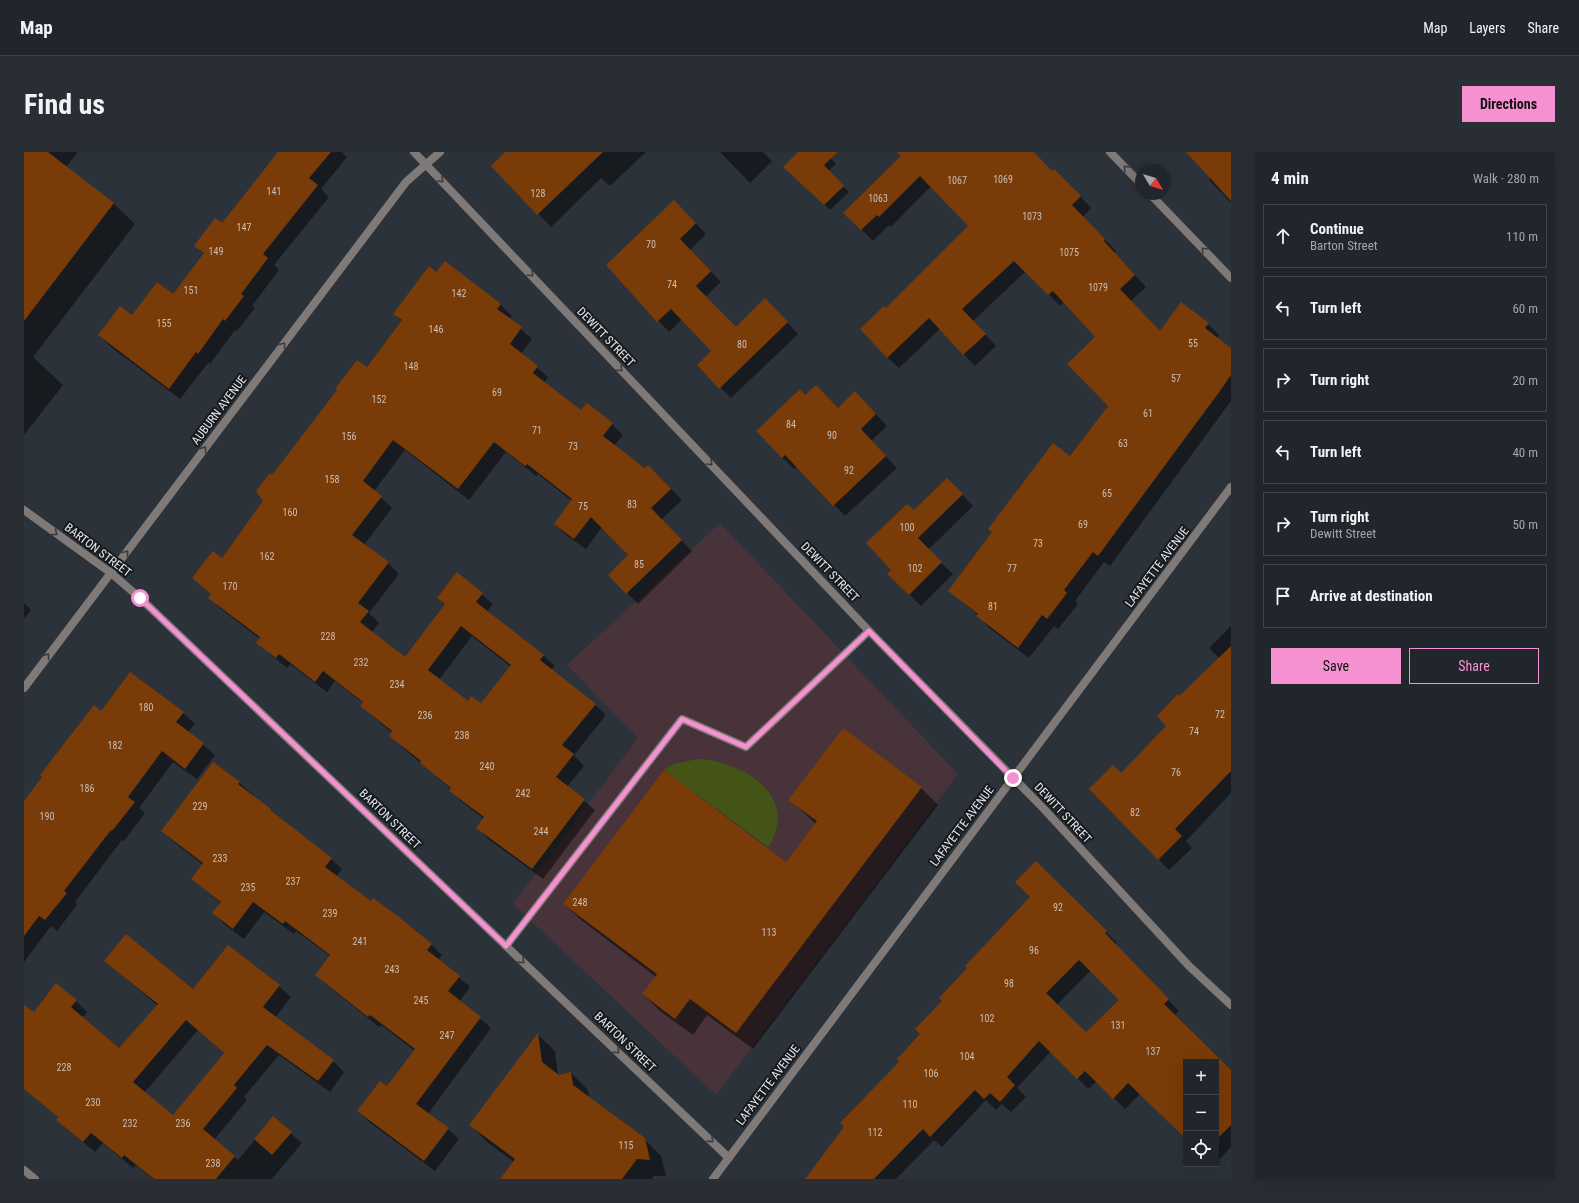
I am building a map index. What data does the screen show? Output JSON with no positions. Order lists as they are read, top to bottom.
{
  "streets": {
    "street": [
      "DEWITT STREET",
      "AUBURN AVENUE",
      "BARTON STREET",
      "LAFAYETTE AVENUE"
    ]
  },
  "crossings": [
    ["DEWITT STREET", "AUBURN AVENUE"],
    ["DEWITT STREET", "LAFAYETTE AVENUE"],
    ["AUBURN AVENUE", "BARTON STREET"],
    ["BARTON STREET", "LAFAYETTE AVENUE"]
  ],
  "one_way": ["DEWITT STREET", "AUBURN AVENUE", "BARTON STREET"],
  "house_numbers": [
    "1069",
    "1067",
    "141",
    "128",
    "1063",
    "1073",
    "147",
    "70",
    "149",
    "1075",
    "74",
    "1079",
    "151",
    "142",
    "155",
    "146",
    "55",
    "80",
    "148",
    "57",
    "69",
    "152",
    "61",
    "84",
    "71",
    "90",
    "156",
    "63",
    "73",
    "92",
    "158",
    "65",
    "83",
    "75",
    "160",
    "69",
    "100",
    "73",
    "162",
    "85",
    "102",
    "77",
    "170",
    "81",
    "228",
    "232",
    "234",
    "180",
    "72",
    "236",
    "74",
    "238",
    "182",
    "240",
    "76",
    "186",
    "242",
    "229",
    "82",
    "190",
    "244",
    "233",
    "237",
    "235",
    "248",
    "92",
    "239",
    "113",
    "241",
    "96",
    "243",
    "98",
    "245",
    "102",
    "131",
    "247",
    "137",
    "104",
    "228",
    "106",
    "230",
    "110",
    "232",
    "236",
    "112",
    "115",
    "238"
  ],
  "north": "bottom right",
  "page": {
    "header": "Map",
    "nav": ["Map", "Layers", "Share"],
    "buttons": [
      "Directions",
      ["Save", "Share"]
    ],
    "title": "Find us",
    "heading": ["4 min", "Walk · 280 m"],
    "list": [
      ["Continue", "Barton Street", "110 m"],
      ["Turn left", "60 m"],
      ["Turn right", "20 m"],
      ["Turn left", "40 m"],
      ["Turn right", "Dewitt Street", "50 m"],
      "Arrive at destination"
    ],
    "map_buttons": ["+", "−"]
  }
}
